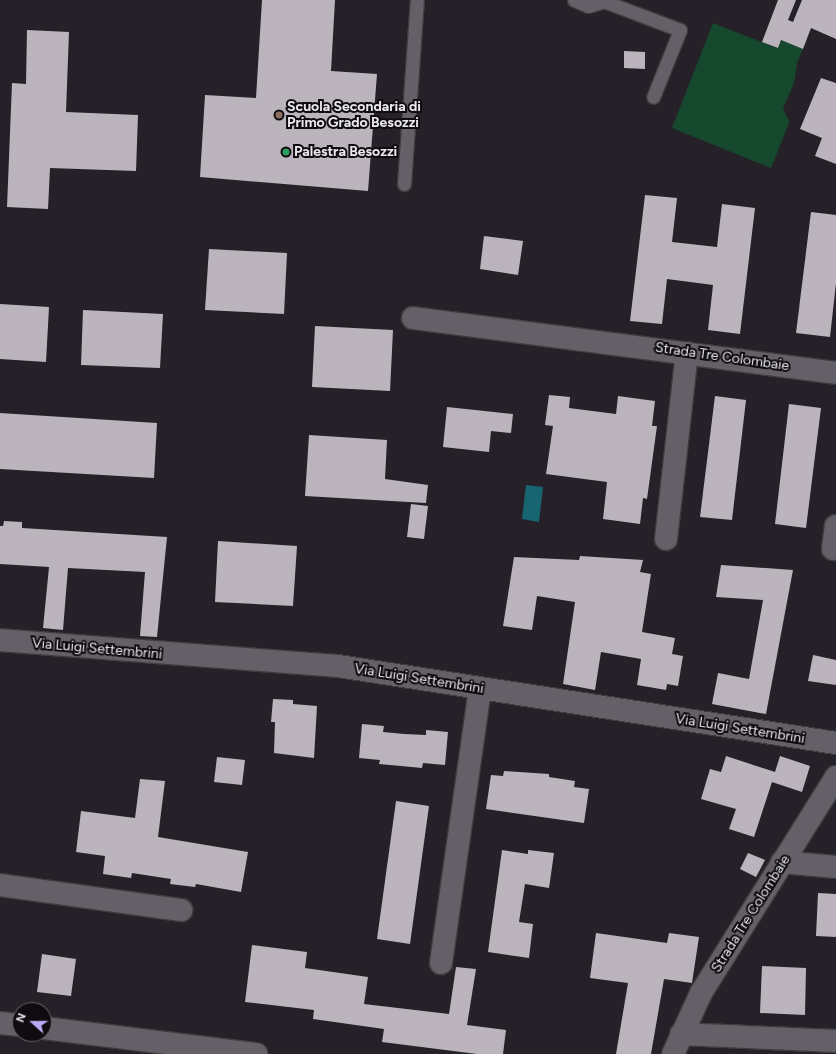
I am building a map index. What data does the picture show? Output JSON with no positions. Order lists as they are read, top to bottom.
{
  "streets": {
    "street": ["Strada Tre Colombaie", "Via Luigi Settembrini"]
  },
  "places": ["Scuola Secondaria di Primo Grado Besozzi", "Palestra Besozzi"],
  "north": "left"
}
